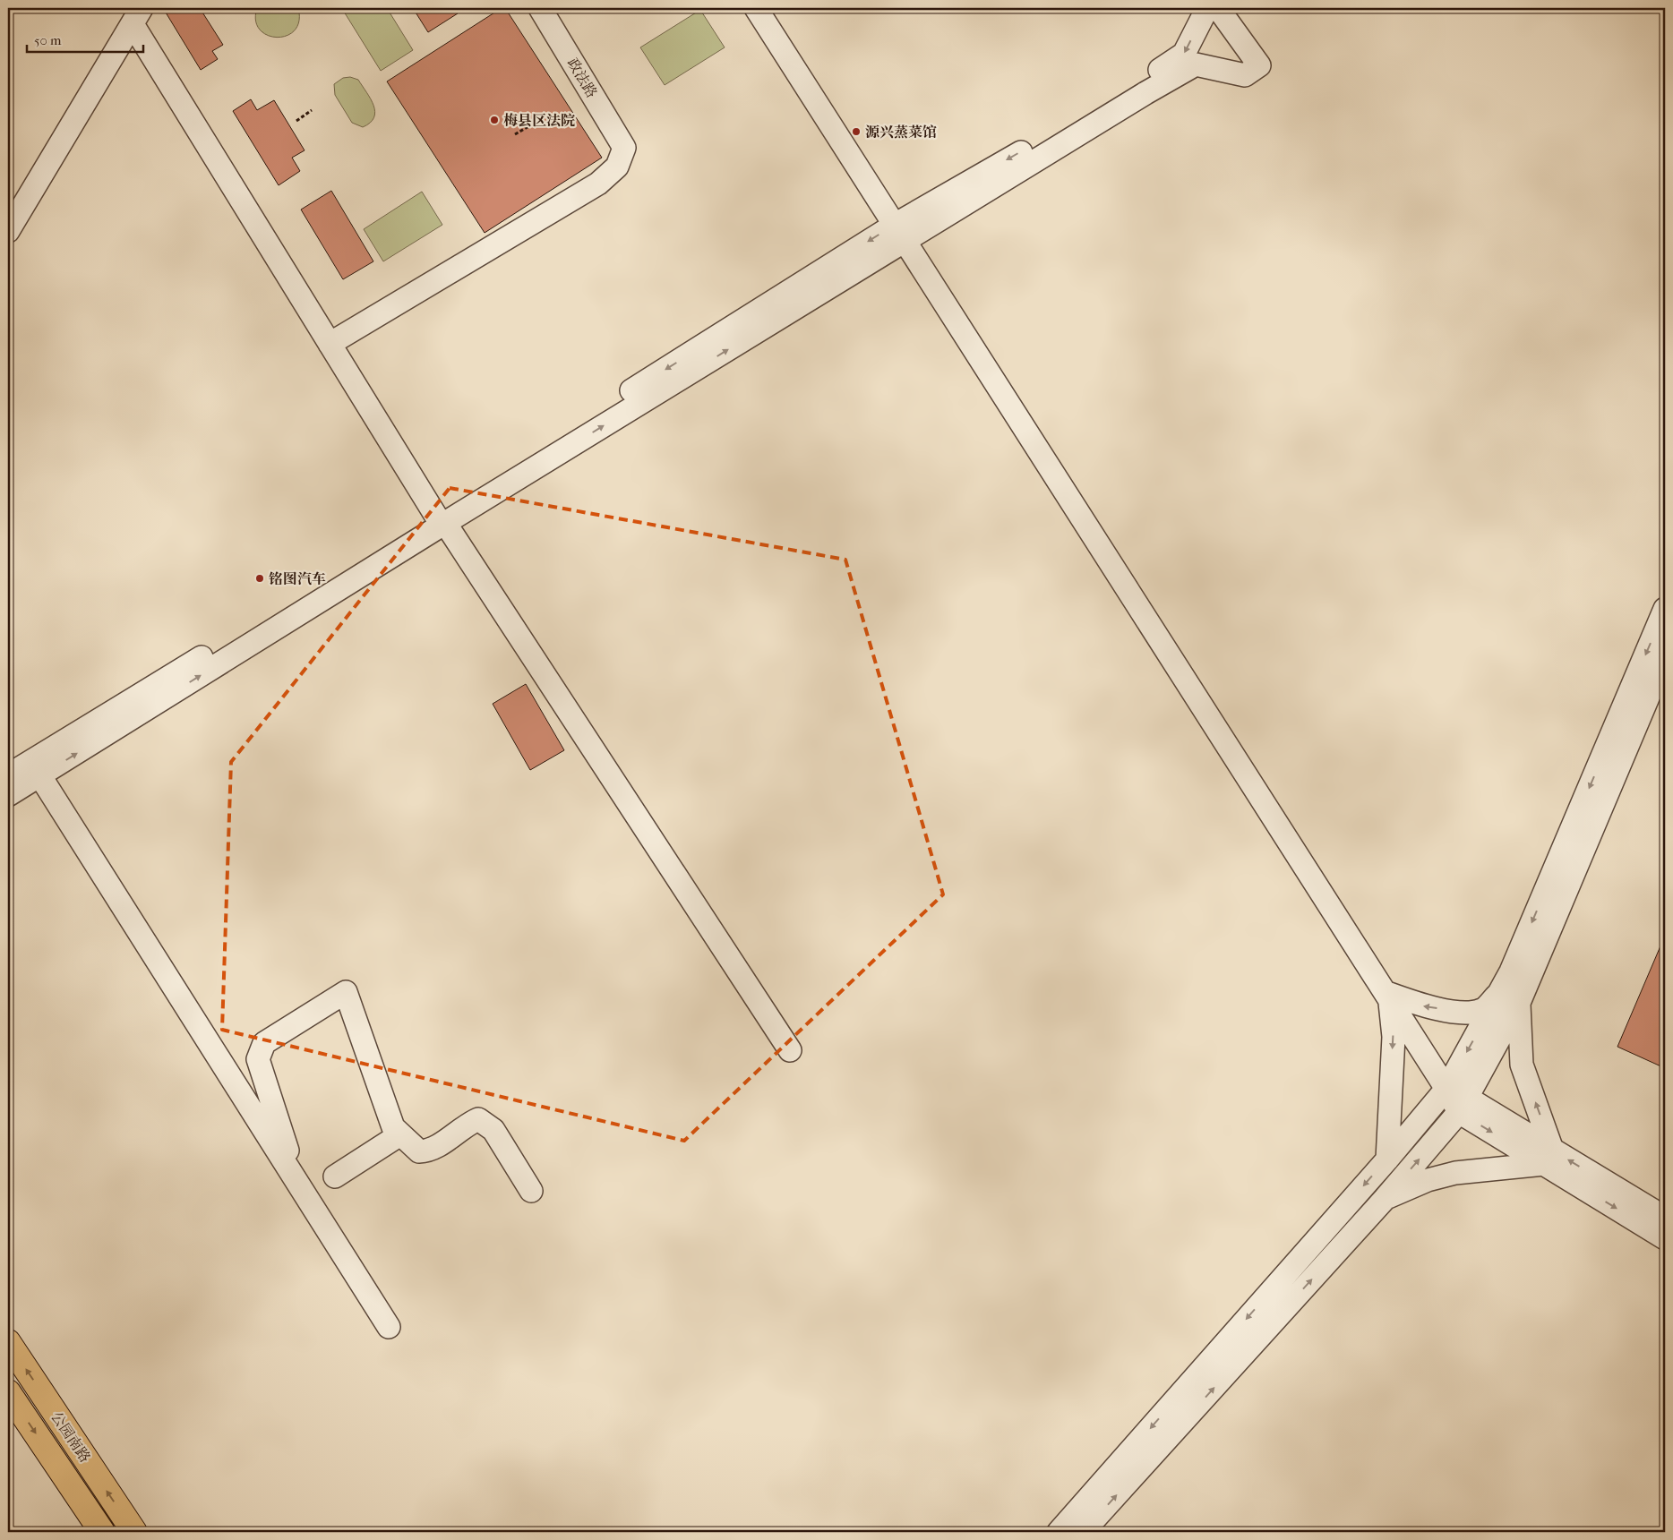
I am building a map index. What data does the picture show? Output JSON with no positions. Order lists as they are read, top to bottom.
{
  "streets": {
    "main road": ["公园南路"],
    "street": ["政法路"]
  },
  "places": ["梅县区法院", "源兴蒸菜馆", "铭图汽车"],
  "scale_bar": "50 m"
}
